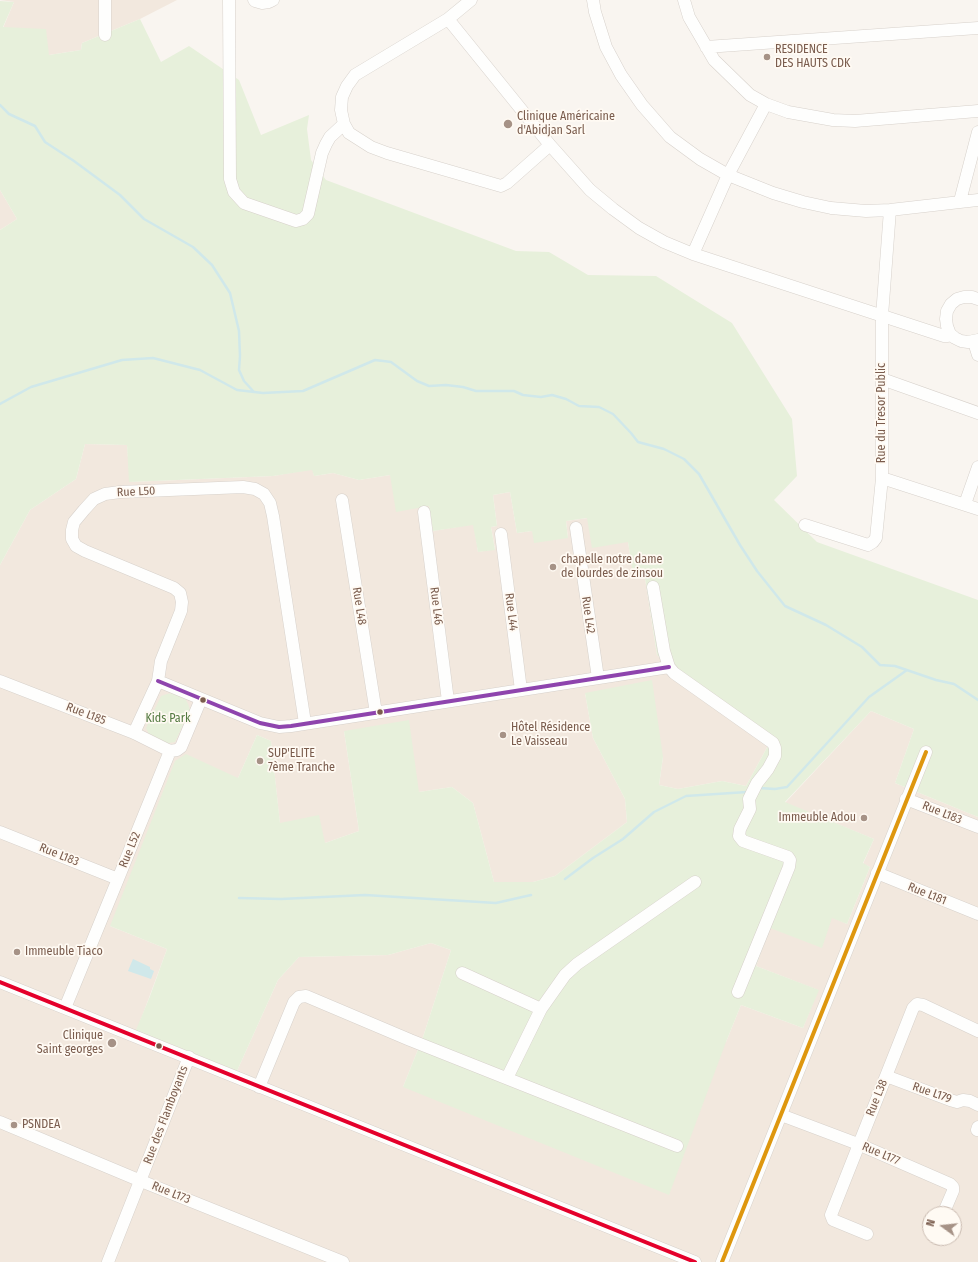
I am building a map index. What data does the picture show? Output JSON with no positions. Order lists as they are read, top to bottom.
{
  "streets": {
    "street": [
      "Rue du Tresor Public",
      "Rue L50",
      "Rue L48",
      "Rue L46",
      "Rue L44",
      "Rue L42",
      "Rue L185",
      "Rue L183",
      "Rue L52",
      "Rue L181",
      "Rue L179",
      "Rue L38",
      "Rue des Flamboyants",
      "Rue L177",
      "Rue L173"
    ]
  },
  "crossings": [
    ["Rue L50", "Rue L185"],
    ["Rue L185", "Rue L52"],
    ["Rue L183", "Rue L52"],
    ["Rue L179", "Rue L38"],
    ["Rue L38", "Rue L177"],
    ["Rue des Flamboyants", "Rue L173"]
  ],
  "parks": ["Kids Park"],
  "places": [
    "RESIDENCE DES HAUTS CDK",
    "Clinique Américaine d'Abidjan Sarl",
    "chapelle notre dame de lourdes de zinsou",
    "Hôtel Résidence Le Vaisseau",
    "SUP'ELITE 7ème Tranche",
    "Immeuble Adou",
    "Immeuble Tiaco",
    "Clinique Saint georges",
    "PSNDEA"
  ],
  "north": "left"
}
